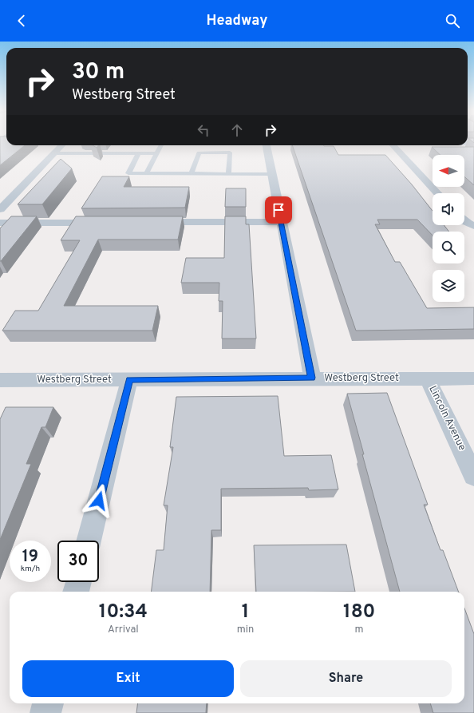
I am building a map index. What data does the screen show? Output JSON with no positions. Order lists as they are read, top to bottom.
{
  "streets": {
    "street": ["Westberg Street", "Lincoln Avenue"]
  },
  "crossings": [
    ["Westberg Street", "Lincoln Avenue"]
  ],
  "north": "left",
  "page": {
    "header": "Headway",
    "turn": ["30 m", "Westberg Street"],
    "speed": "19 km/h",
    "limit": "30",
    "eta": [
      "10:34",
      "Arrival",
      "1",
      "min",
      "180",
      "m"
    ],
    "buttons": ["Exit", "Share"]
  }
}
